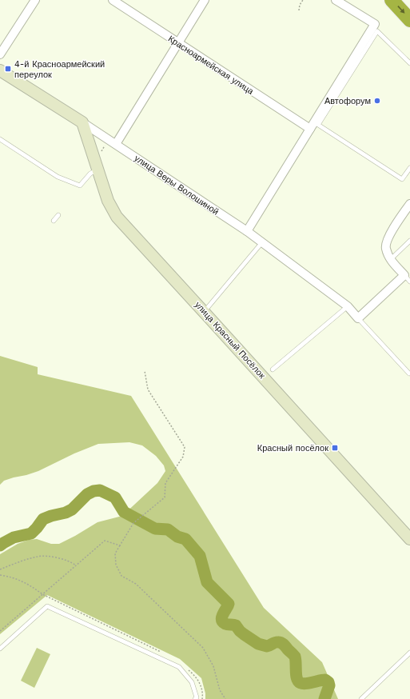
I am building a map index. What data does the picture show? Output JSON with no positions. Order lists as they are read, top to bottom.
{
  "streets": {
    "street": ["Красноармейская улица", "улица Веры Волошиной", "улица Красный Посёлок"]
  },
  "crossings": [
    ["улица Веры Волошиной", "улица Красный Посёлок"]
  ],
  "places": {
    "transit": ["4-й Красноармейский переулок", "Красный посёлок"],
    "other": ["Автофорум"]
  }
}
